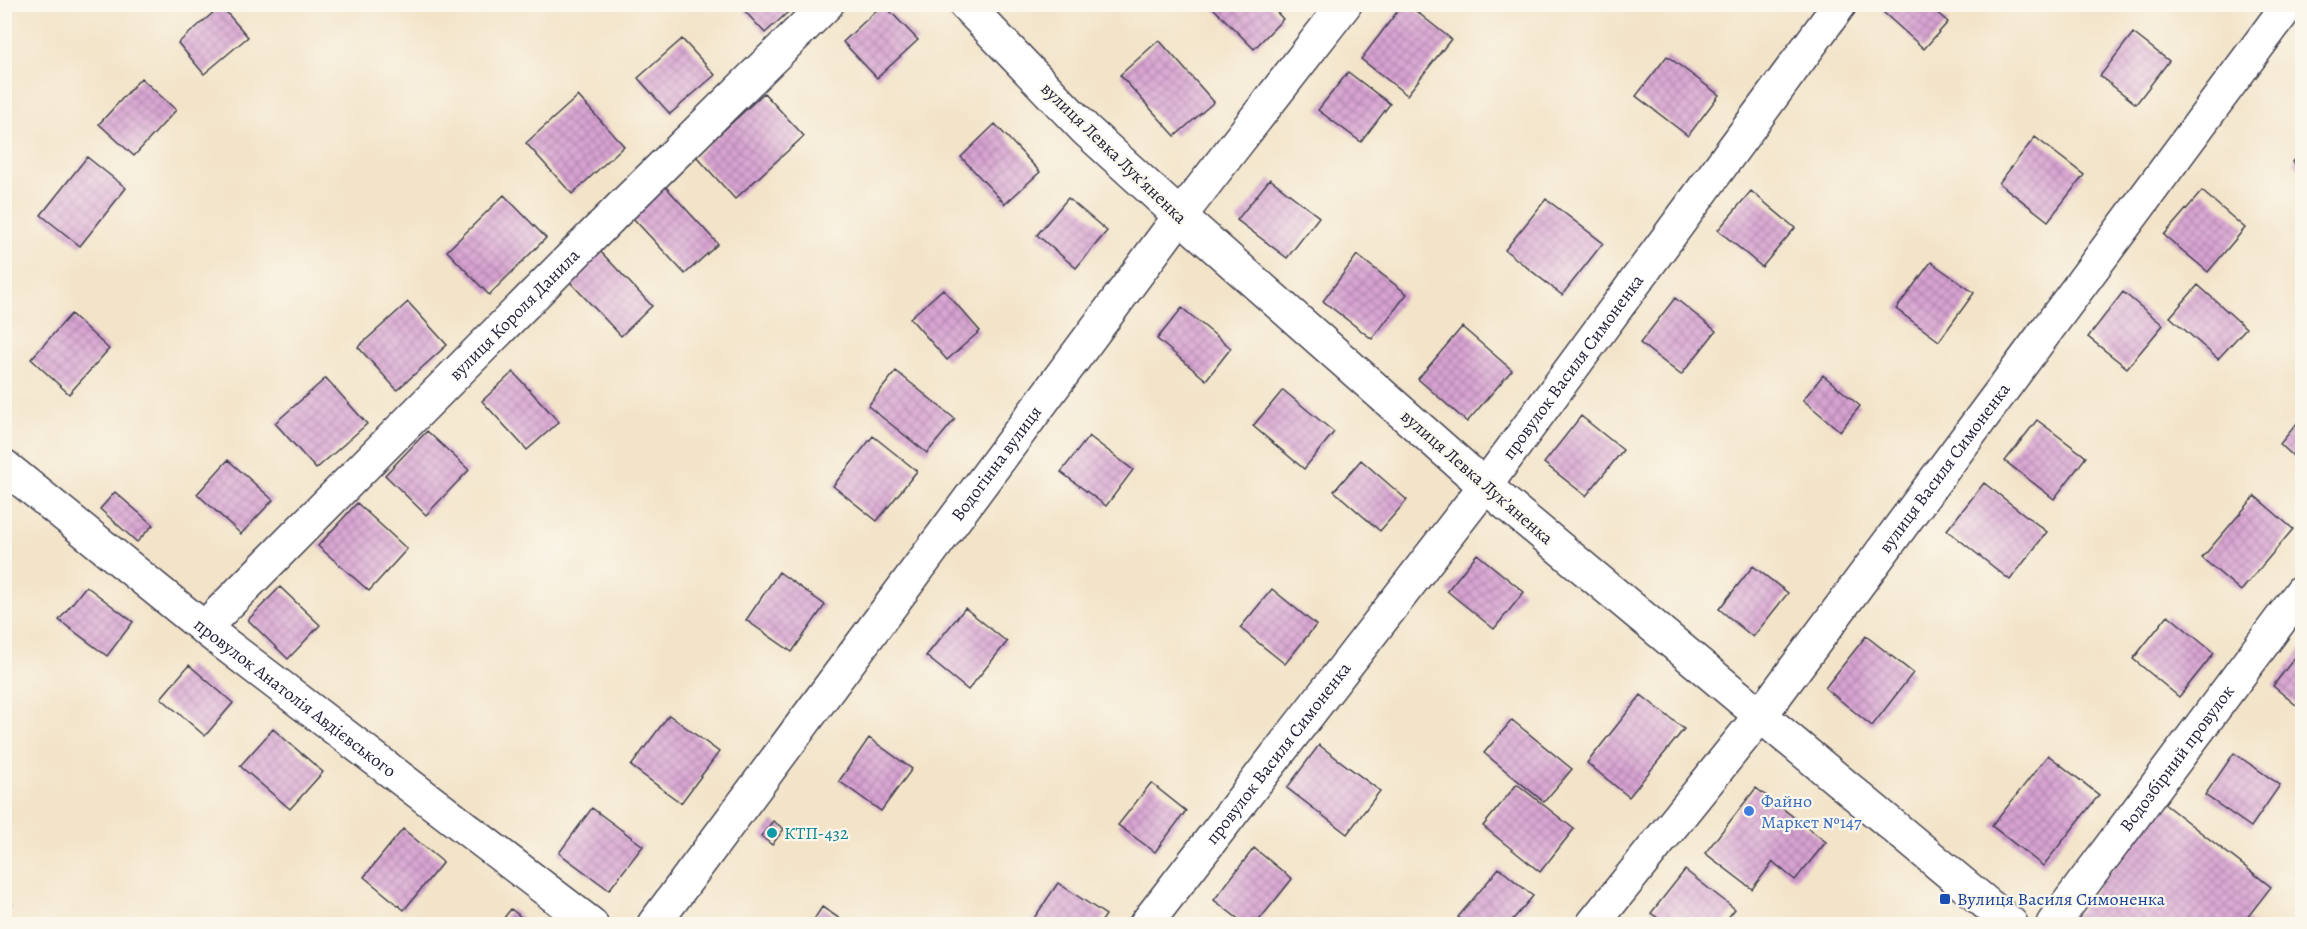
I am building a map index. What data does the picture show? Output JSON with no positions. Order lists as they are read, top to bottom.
{
  "streets": {
    "street": [
      "вулиця Левка Лукʼяненка",
      "вулиця Короля Данила",
      "провулок Василя Симоненка",
      "Водогінна вулиця",
      "вулиця Василя Симоненка",
      "провулок Анатолія Авдієвського",
      "Водозбірний провулок"
    ]
  },
  "crossings": [
    ["вулиця Левка Лукʼяненка", "провулок Василя Симоненка"],
    ["вулиця Левка Лукʼяненка", "Водогінна вулиця"],
    ["вулиця Левка Лукʼяненка", "вулиця Василя Симоненка"],
    ["вулиця Короля Данила", "провулок Анатолія Авдієвського"]
  ],
  "places": {
    "other": ["Файно Маркет №147", "КТП-432"],
    "transit": ["Вулиця Василя Симоненка"]
  }
}
